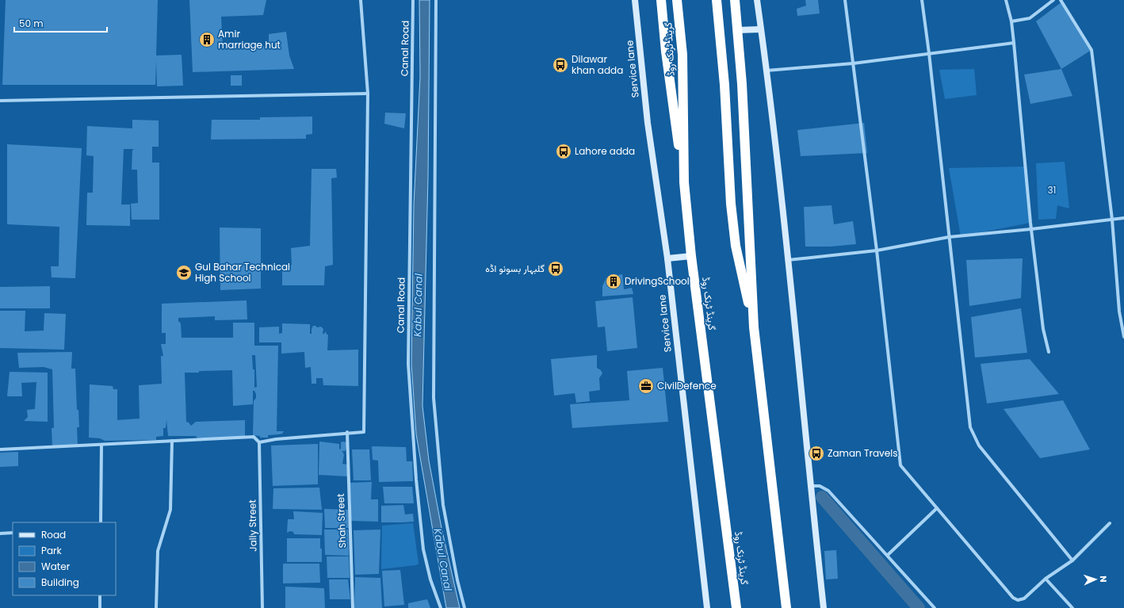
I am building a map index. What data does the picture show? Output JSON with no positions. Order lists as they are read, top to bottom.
{
  "streets": {
    "highway": ["گرینڈ ٹرنک روڈ"],
    "street": [
      "Canal Road",
      "Service lane",
      "Shah Street",
      "Jally Street"
    ]
  },
  "water": ["Kabul Canal"],
  "parks": ["31"],
  "places": {
    "building": ["Amir marriage hut", "DrivingSchool"],
    "bus stop": [
      "Dilawar khan adda",
      "Lahore adda",
      "گلبہار بسونو اڈہ",
      "Zaman Travels"
    ],
    "school or university": ["Gul Bahar Technical High School"],
    "office": ["CivilDefence"]
  },
  "legend": [
    "Road",
    "Park",
    "Water",
    "Building"
  ],
  "scale_bar": "50 m",
  "north": "right"
}
